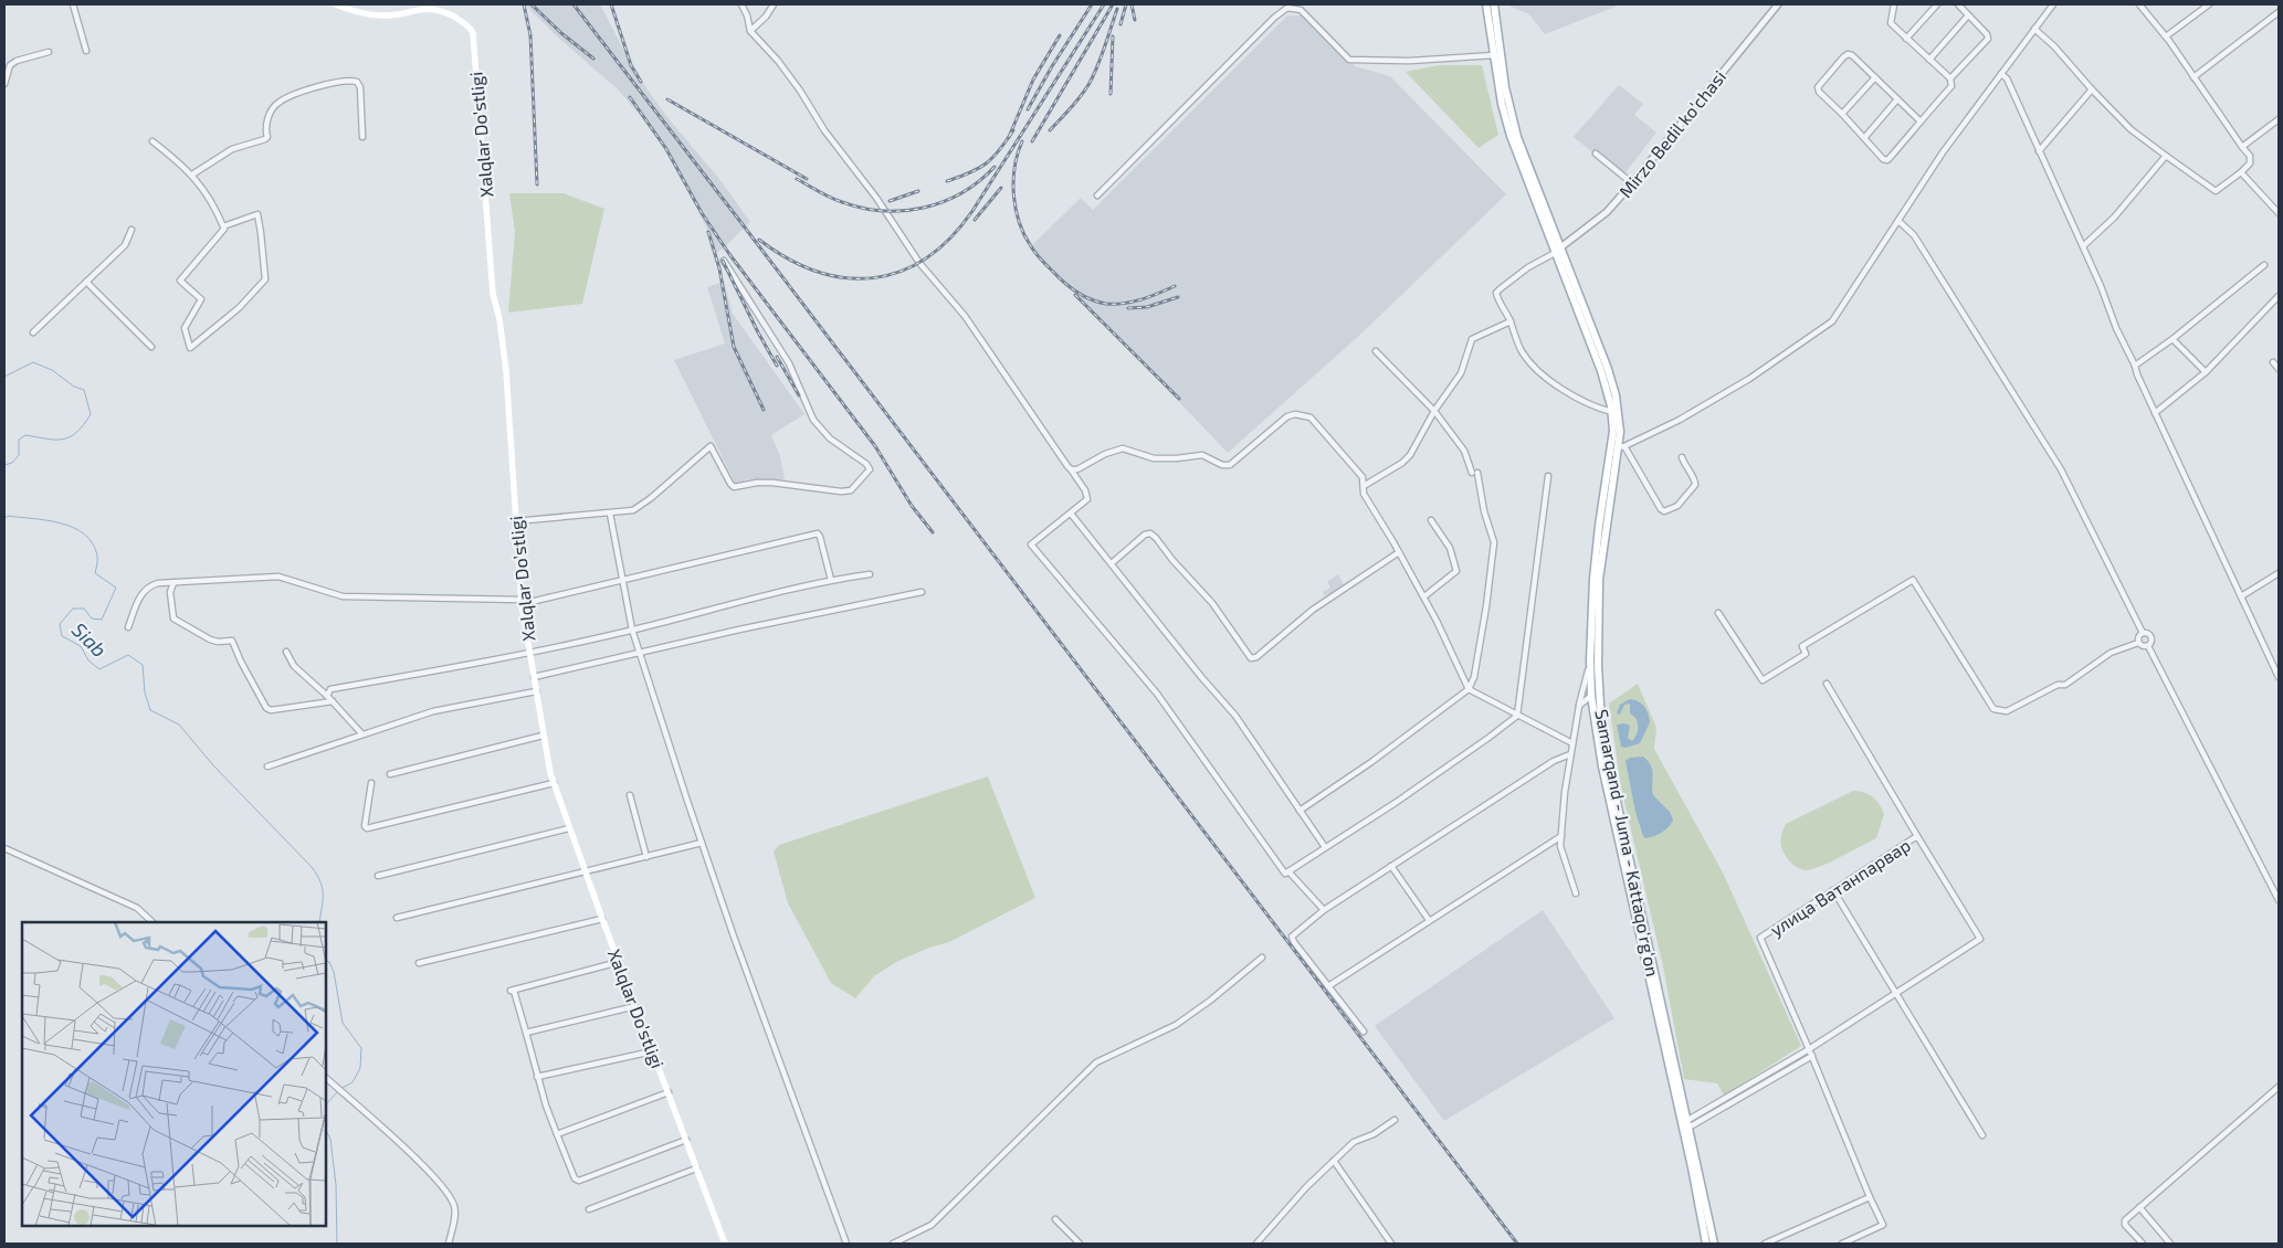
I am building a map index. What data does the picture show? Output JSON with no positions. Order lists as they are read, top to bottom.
{
  "streets": {
    "main road": ["Xalqlar Do’stligi", "Samarqand - Juma - Kattaqo‘rg‘on"],
    "street": ["Mirzo Bedil ko'chasi", "улица Ватанпарвар"]
  },
  "crossings": [
    ["Mirzo Bedil ko'chasi", "Samarqand - Juma - Kattaqo‘rg‘on"]
  ],
  "water": ["Siab"]
}
